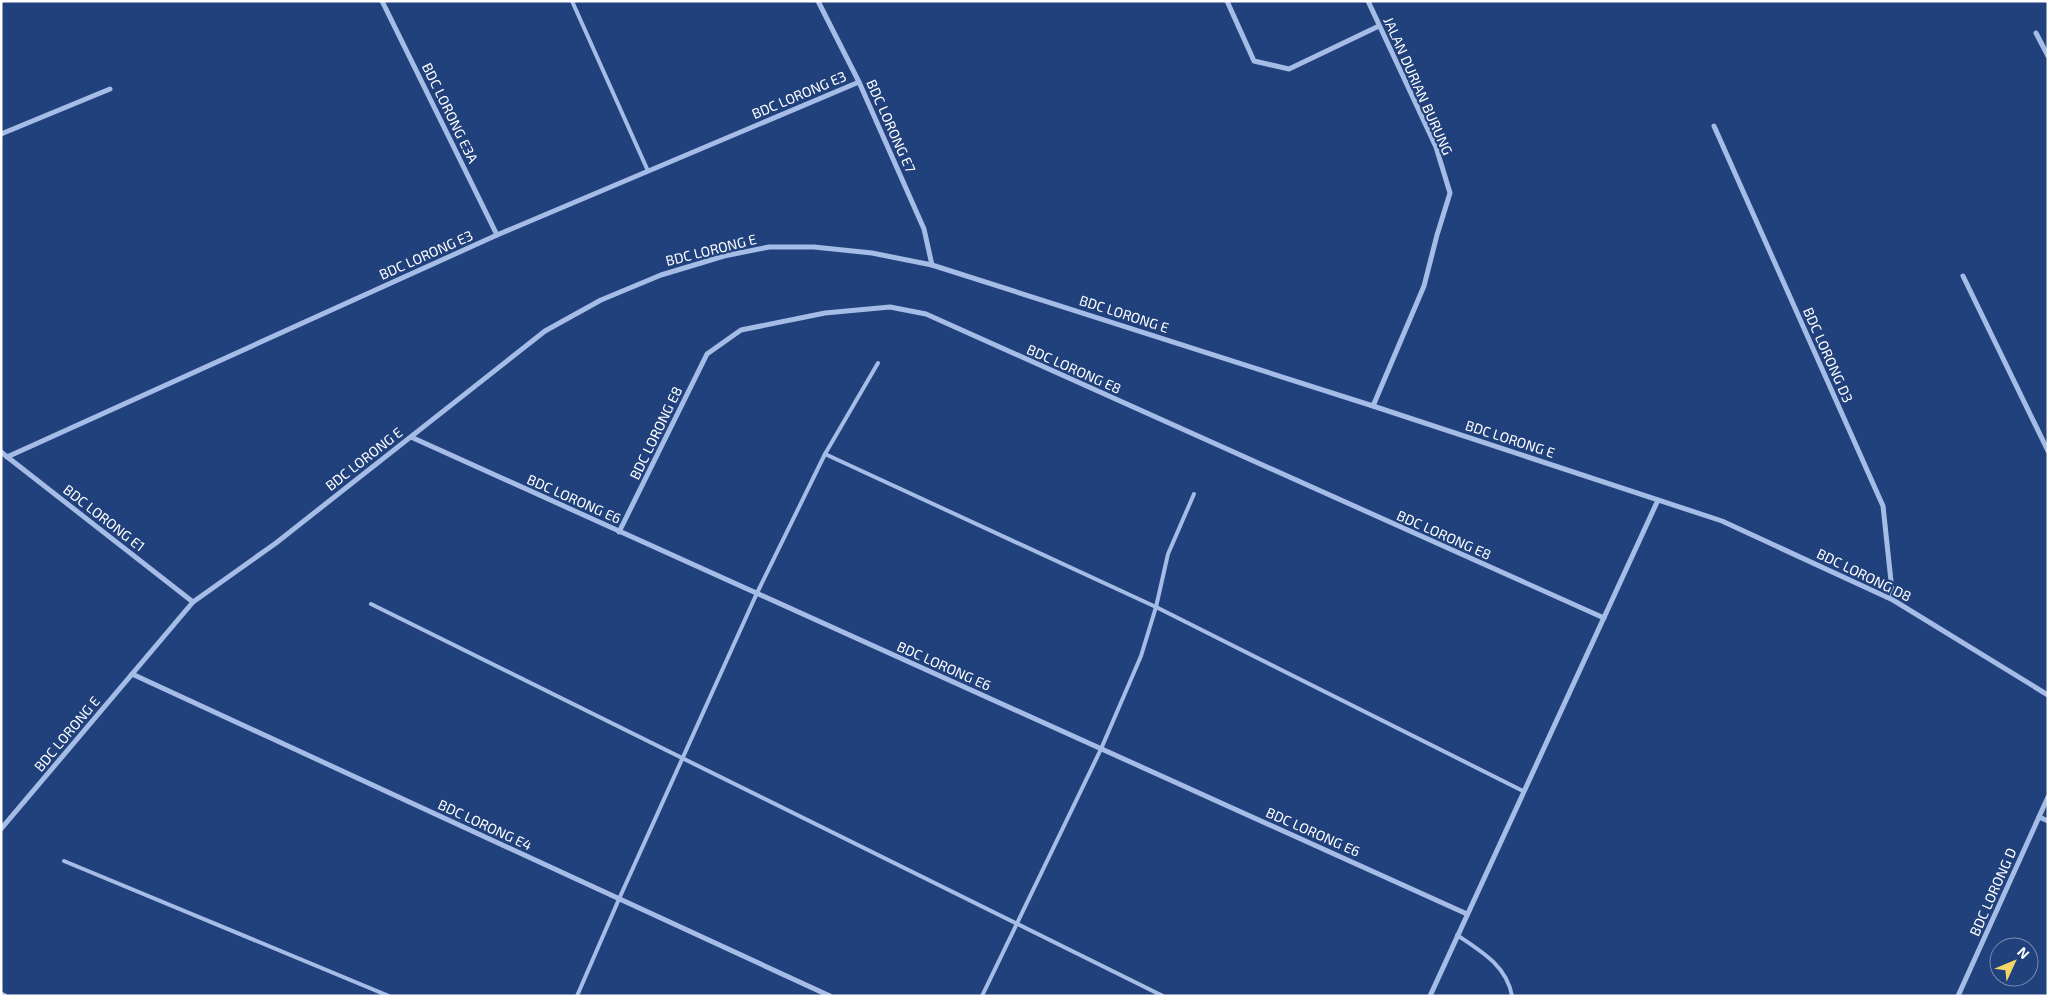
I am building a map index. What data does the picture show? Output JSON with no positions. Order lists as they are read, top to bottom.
{
  "streets": {
    "street": [
      "JALAN DURIAN BURUNG",
      "BDC LORONG E3",
      "BDC LORONG E3A",
      "BDC LORONG E7",
      "BDC LORONG E",
      "BDC LORONG D3",
      "BDC LORONG E8",
      "BDC LORONG E6",
      "BDC LORONG E1",
      "BDC LORONG D8",
      "BDC LORONG E4",
      "BDC LORONG D"
    ]
  },
  "crossings": [
    ["JALAN DURIAN BURUNG", "BDC LORONG E"],
    ["BDC LORONG E3", "BDC LORONG E3A"],
    ["BDC LORONG E3", "BDC LORONG E7"],
    ["BDC LORONG E3", "BDC LORONG E1"],
    ["BDC LORONG E7", "BDC LORONG E"],
    ["BDC LORONG E", "BDC LORONG E6"],
    ["BDC LORONG E", "BDC LORONG E1"],
    ["BDC LORONG E", "BDC LORONG D8"],
    ["BDC LORONG E", "BDC LORONG E4"],
    ["BDC LORONG D3", "BDC LORONG D8"],
    ["BDC LORONG E8", "BDC LORONG E6"]
  ],
  "north": "top right"
}
